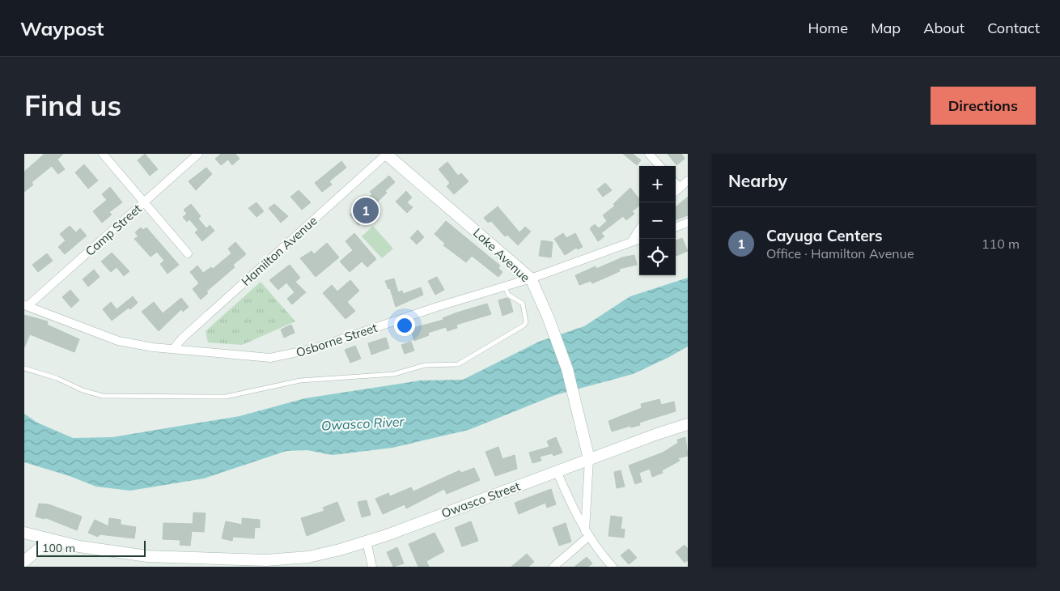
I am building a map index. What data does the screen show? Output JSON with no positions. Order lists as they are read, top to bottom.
{
  "streets": {
    "main road": ["Lake Avenue", "Owasco Street"],
    "street": ["Camp Street", "Hamilton Avenue", "Osborne Street"]
  },
  "crossings": [
    ["Camp Street", "Osborne Street"],
    ["Hamilton Avenue", "Lake Avenue"],
    ["Hamilton Avenue", "Osborne Street"],
    ["Lake Avenue", "Osborne Street"],
    ["Lake Avenue", "Owasco Street"]
  ],
  "water": ["Owasco River"],
  "scale_bar": "100 m",
  "page": {
    "header": "Waypost",
    "nav": [
      "Home",
      "Map",
      "About",
      "Contact"
    ],
    "buttons": "Directions",
    "title": "Find us",
    "heading": "Nearby",
    "map_buttons": ["+", "−"],
    "pins": "1",
    "list": [
      {
        "mark": "1",
        "name": "Cayuga Centers",
        "note": "Office · Hamilton Avenue",
        "value": "110 m"
      }
    ],
    "scale": "100 m"
  }
}
